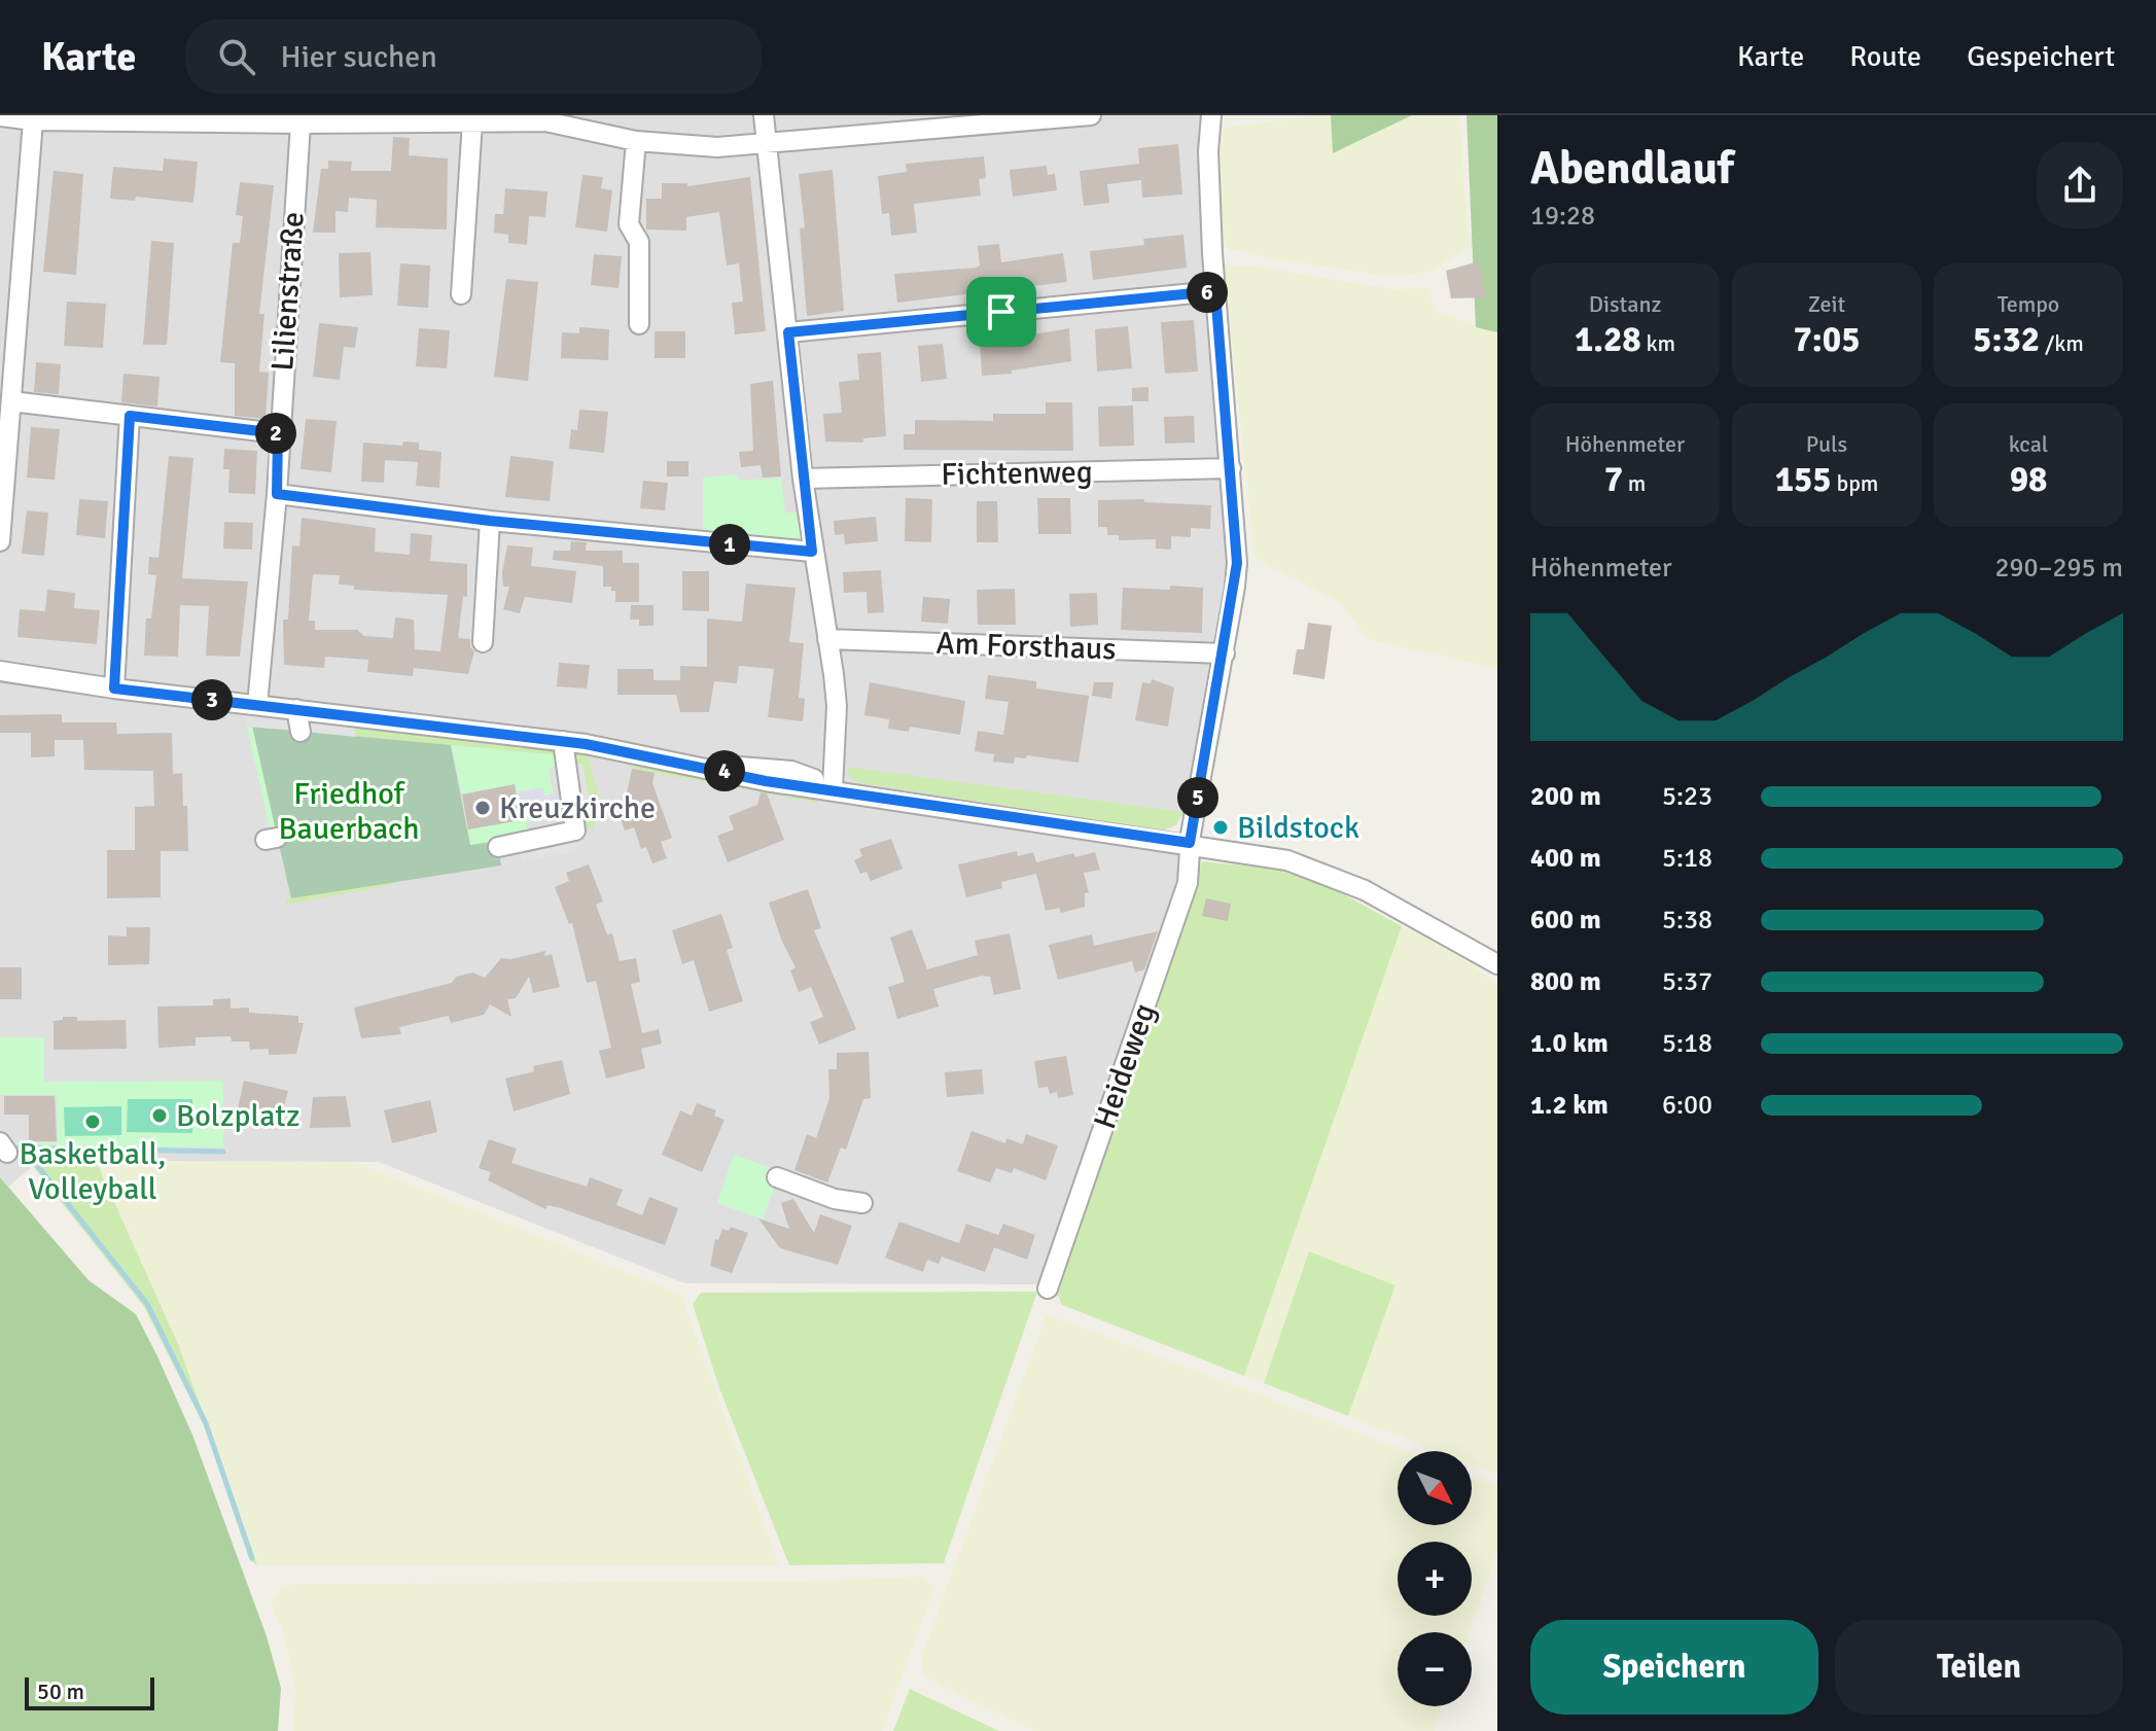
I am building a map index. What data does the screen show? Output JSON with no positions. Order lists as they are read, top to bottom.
{
  "streets": {
    "street": [
      "Lilienstraße",
      "Fichtenweg",
      "Am Forsthaus",
      "Heideweg"
    ]
  },
  "parks": ["Friedhof Bauerbach"],
  "places": [
    "Kreuzkirche",
    "Bildstock",
    "Bolzplatz",
    "Basketball, Volleyball"
  ],
  "scale_bar": "50 m",
  "north": "bottom right",
  "page": {
    "header": "Karte",
    "search": "Hier suchen",
    "nav": ["Karte", "Route", "Gespeichert"],
    "heading": ["Abendlauf", "19:28"],
    "stats": [
      ["Distanz", "1.28 km"],
      ["Zeit", "7:05"],
      ["Tempo", "5:32 /km"],
      ["Höhenmeter", "7 m"],
      ["Puls", "155 bpm"],
      ["kcal", "98"]
    ],
    "pins": [
      "6",
      "2",
      "1",
      "3",
      "4",
      "5"
    ],
    "chart": ["Höhenmeter", "290–295 m"],
    "list": [
      {
        "name": "200 m",
        "note": "5:23"
      },
      {
        "name": "400 m",
        "note": "5:18"
      },
      {
        "name": "600 m",
        "note": "5:38"
      },
      {
        "name": "800 m",
        "note": "5:37"
      },
      {
        "name": "1.0 km",
        "note": "5:18"
      },
      {
        "name": "1.2 km",
        "note": "6:00"
      }
    ],
    "map_buttons": ["+", "−"],
    "buttons": ["Speichern", "Teilen"],
    "scale": "50 m"
  }
}
